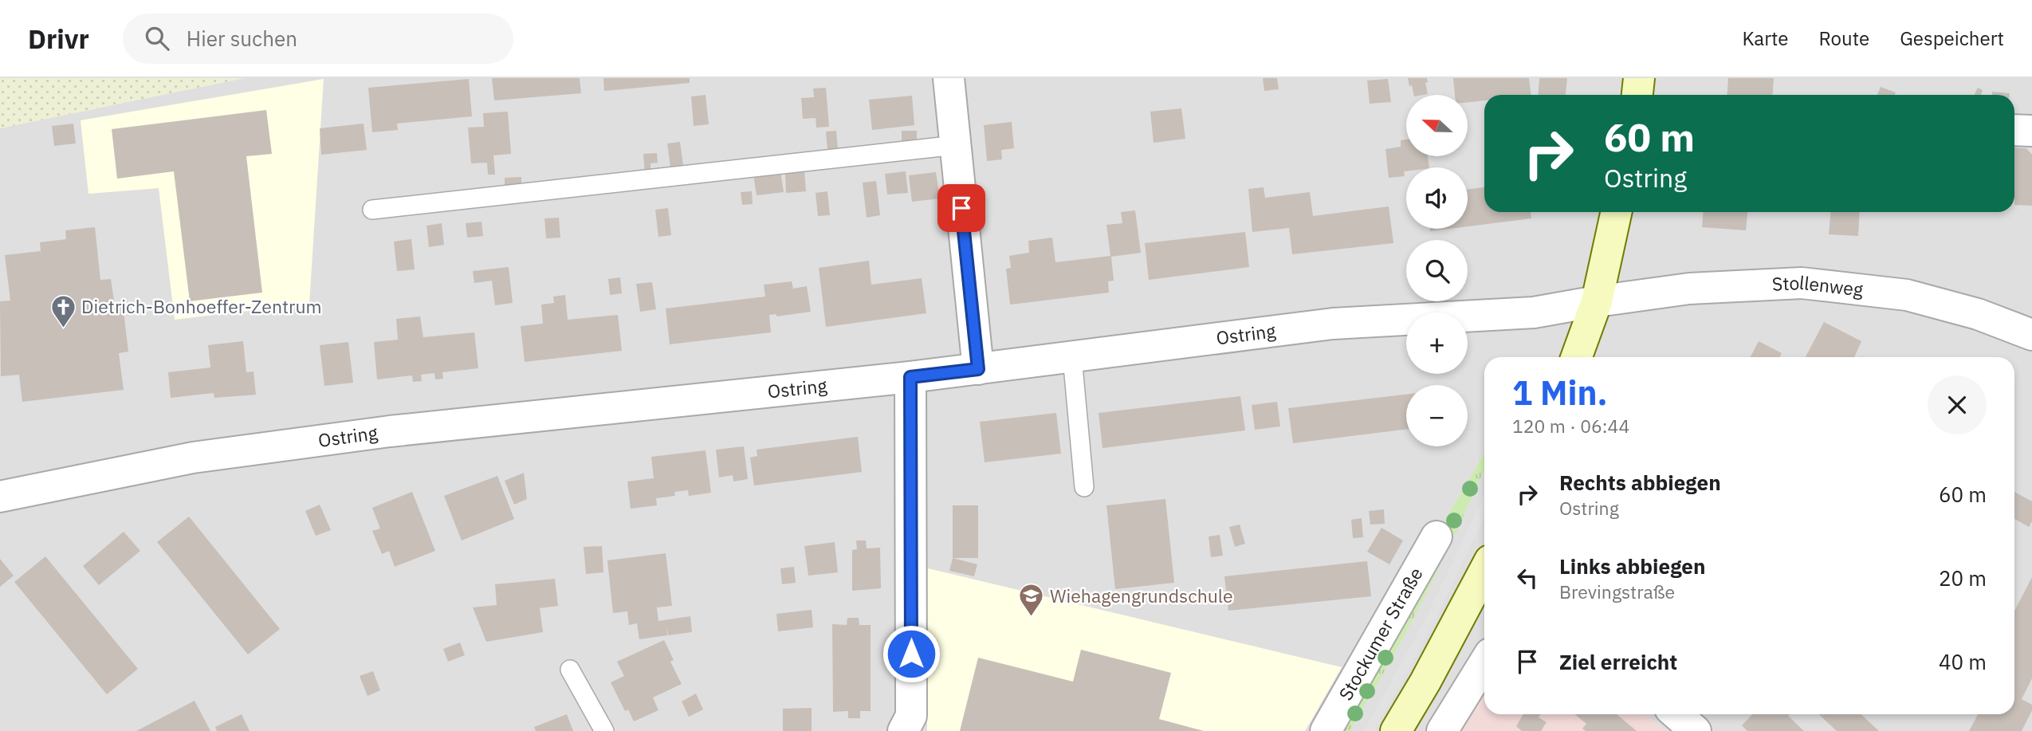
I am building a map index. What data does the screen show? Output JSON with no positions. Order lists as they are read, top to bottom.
{
  "streets": {
    "street": ["Stollenweg", "Ostring", "Stockumer Straße"]
  },
  "crossings": [
    ["Stollenweg", "Ostring"]
  ],
  "places": {
    "church": ["Dietrich-Bonhoeffer-Zentrum"],
    "school or university": ["Wiehagengrundschule"]
  },
  "north": "left",
  "page": {
    "header": "Drivr",
    "search": "Hier suchen",
    "nav": ["Karte", "Route", "Gespeichert"],
    "map_buttons": ["+", "−"],
    "turn": ["60 m", "Ostring"],
    "heading": ["1 Min.", "120 m · 06:44"],
    "list": [
      {
        "name": "Rechts abbiegen",
        "note": "Ostring",
        "value": "60 m"
      },
      {
        "name": "Links abbiegen",
        "note": "Brevingstraße",
        "value": "20 m"
      },
      {
        "name": "Ziel erreicht",
        "value": "40 m"
      }
    ]
  }
}
